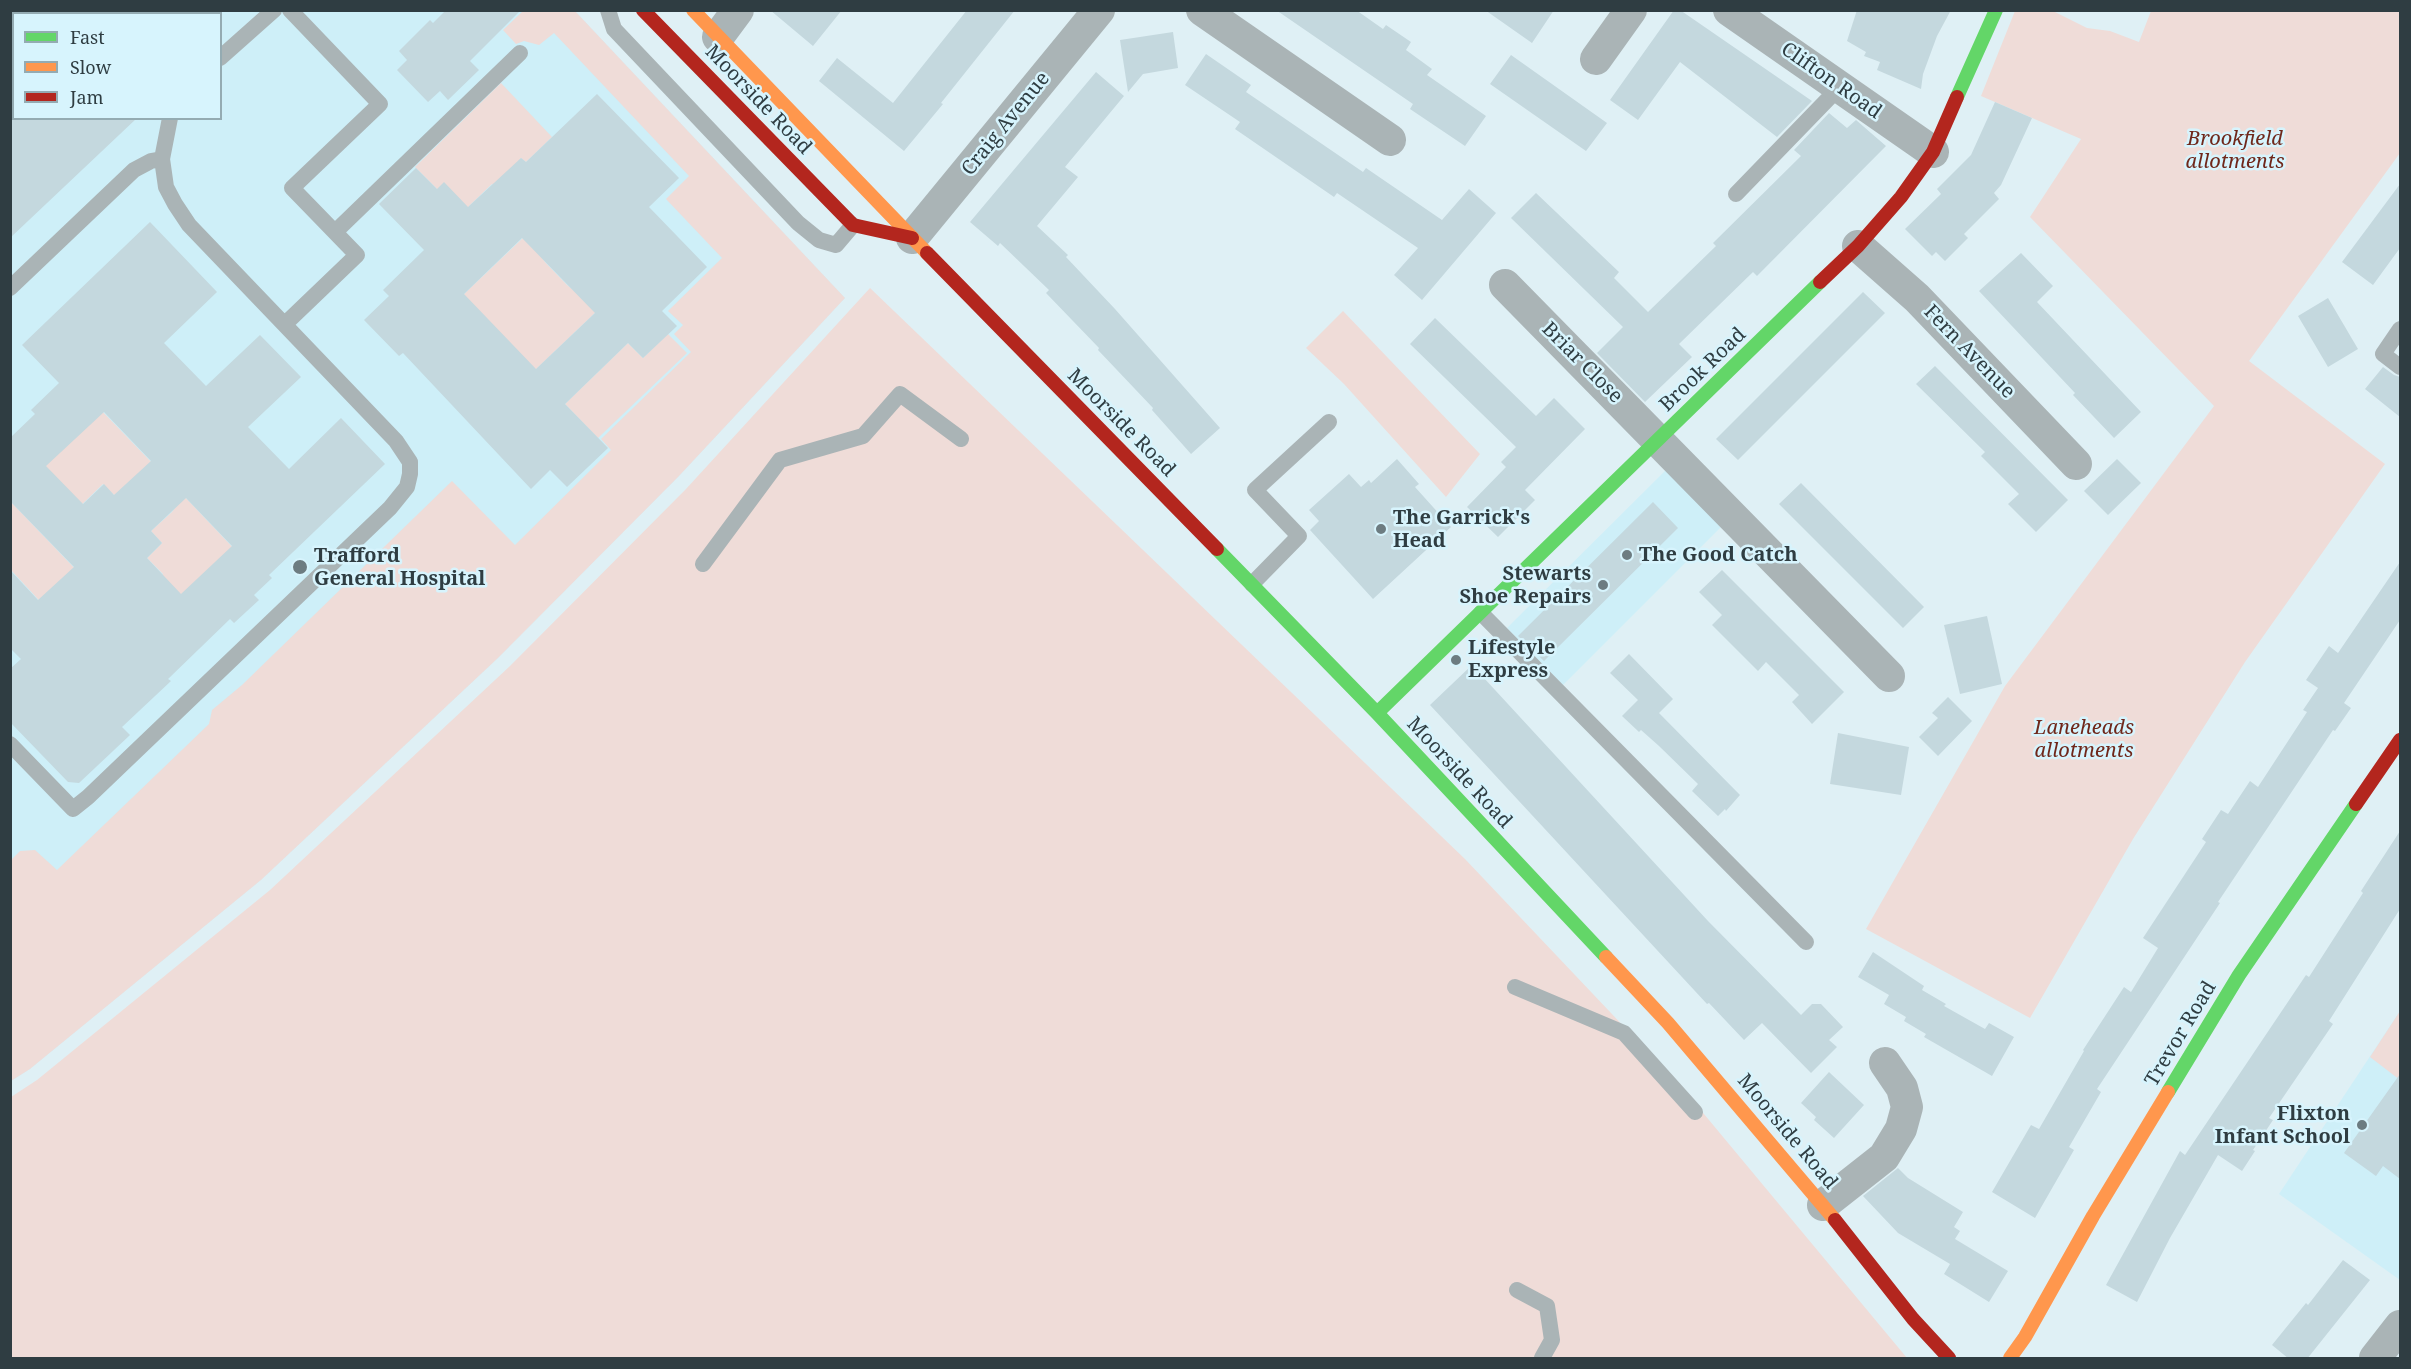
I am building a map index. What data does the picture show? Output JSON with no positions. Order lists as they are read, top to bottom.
{
  "streets": {
    "street": [
      "Clifton Road",
      "Moorside Road",
      "Craig Avenue",
      "Fern Avenue",
      "Briar Close",
      "Brook Road",
      "Trevor Road"
    ]
  },
  "crossings": [
    ["Clifton Road", "Brook Road"],
    ["Moorside Road", "Craig Avenue"],
    ["Moorside Road", "Brook Road"],
    ["Fern Avenue", "Brook Road"],
    ["Briar Close", "Brook Road"]
  ],
  "parks": ["Brookfield allotments", "Laneheads allotments"],
  "places": [
    "The Garrick's Head",
    "The Good Catch",
    "Trafford General Hospital",
    "Stewarts Shoe Repairs",
    "Lifestyle Express",
    "Flixton Infant School"
  ],
  "legend": ["Fast", "Slow", "Jam"]
}
